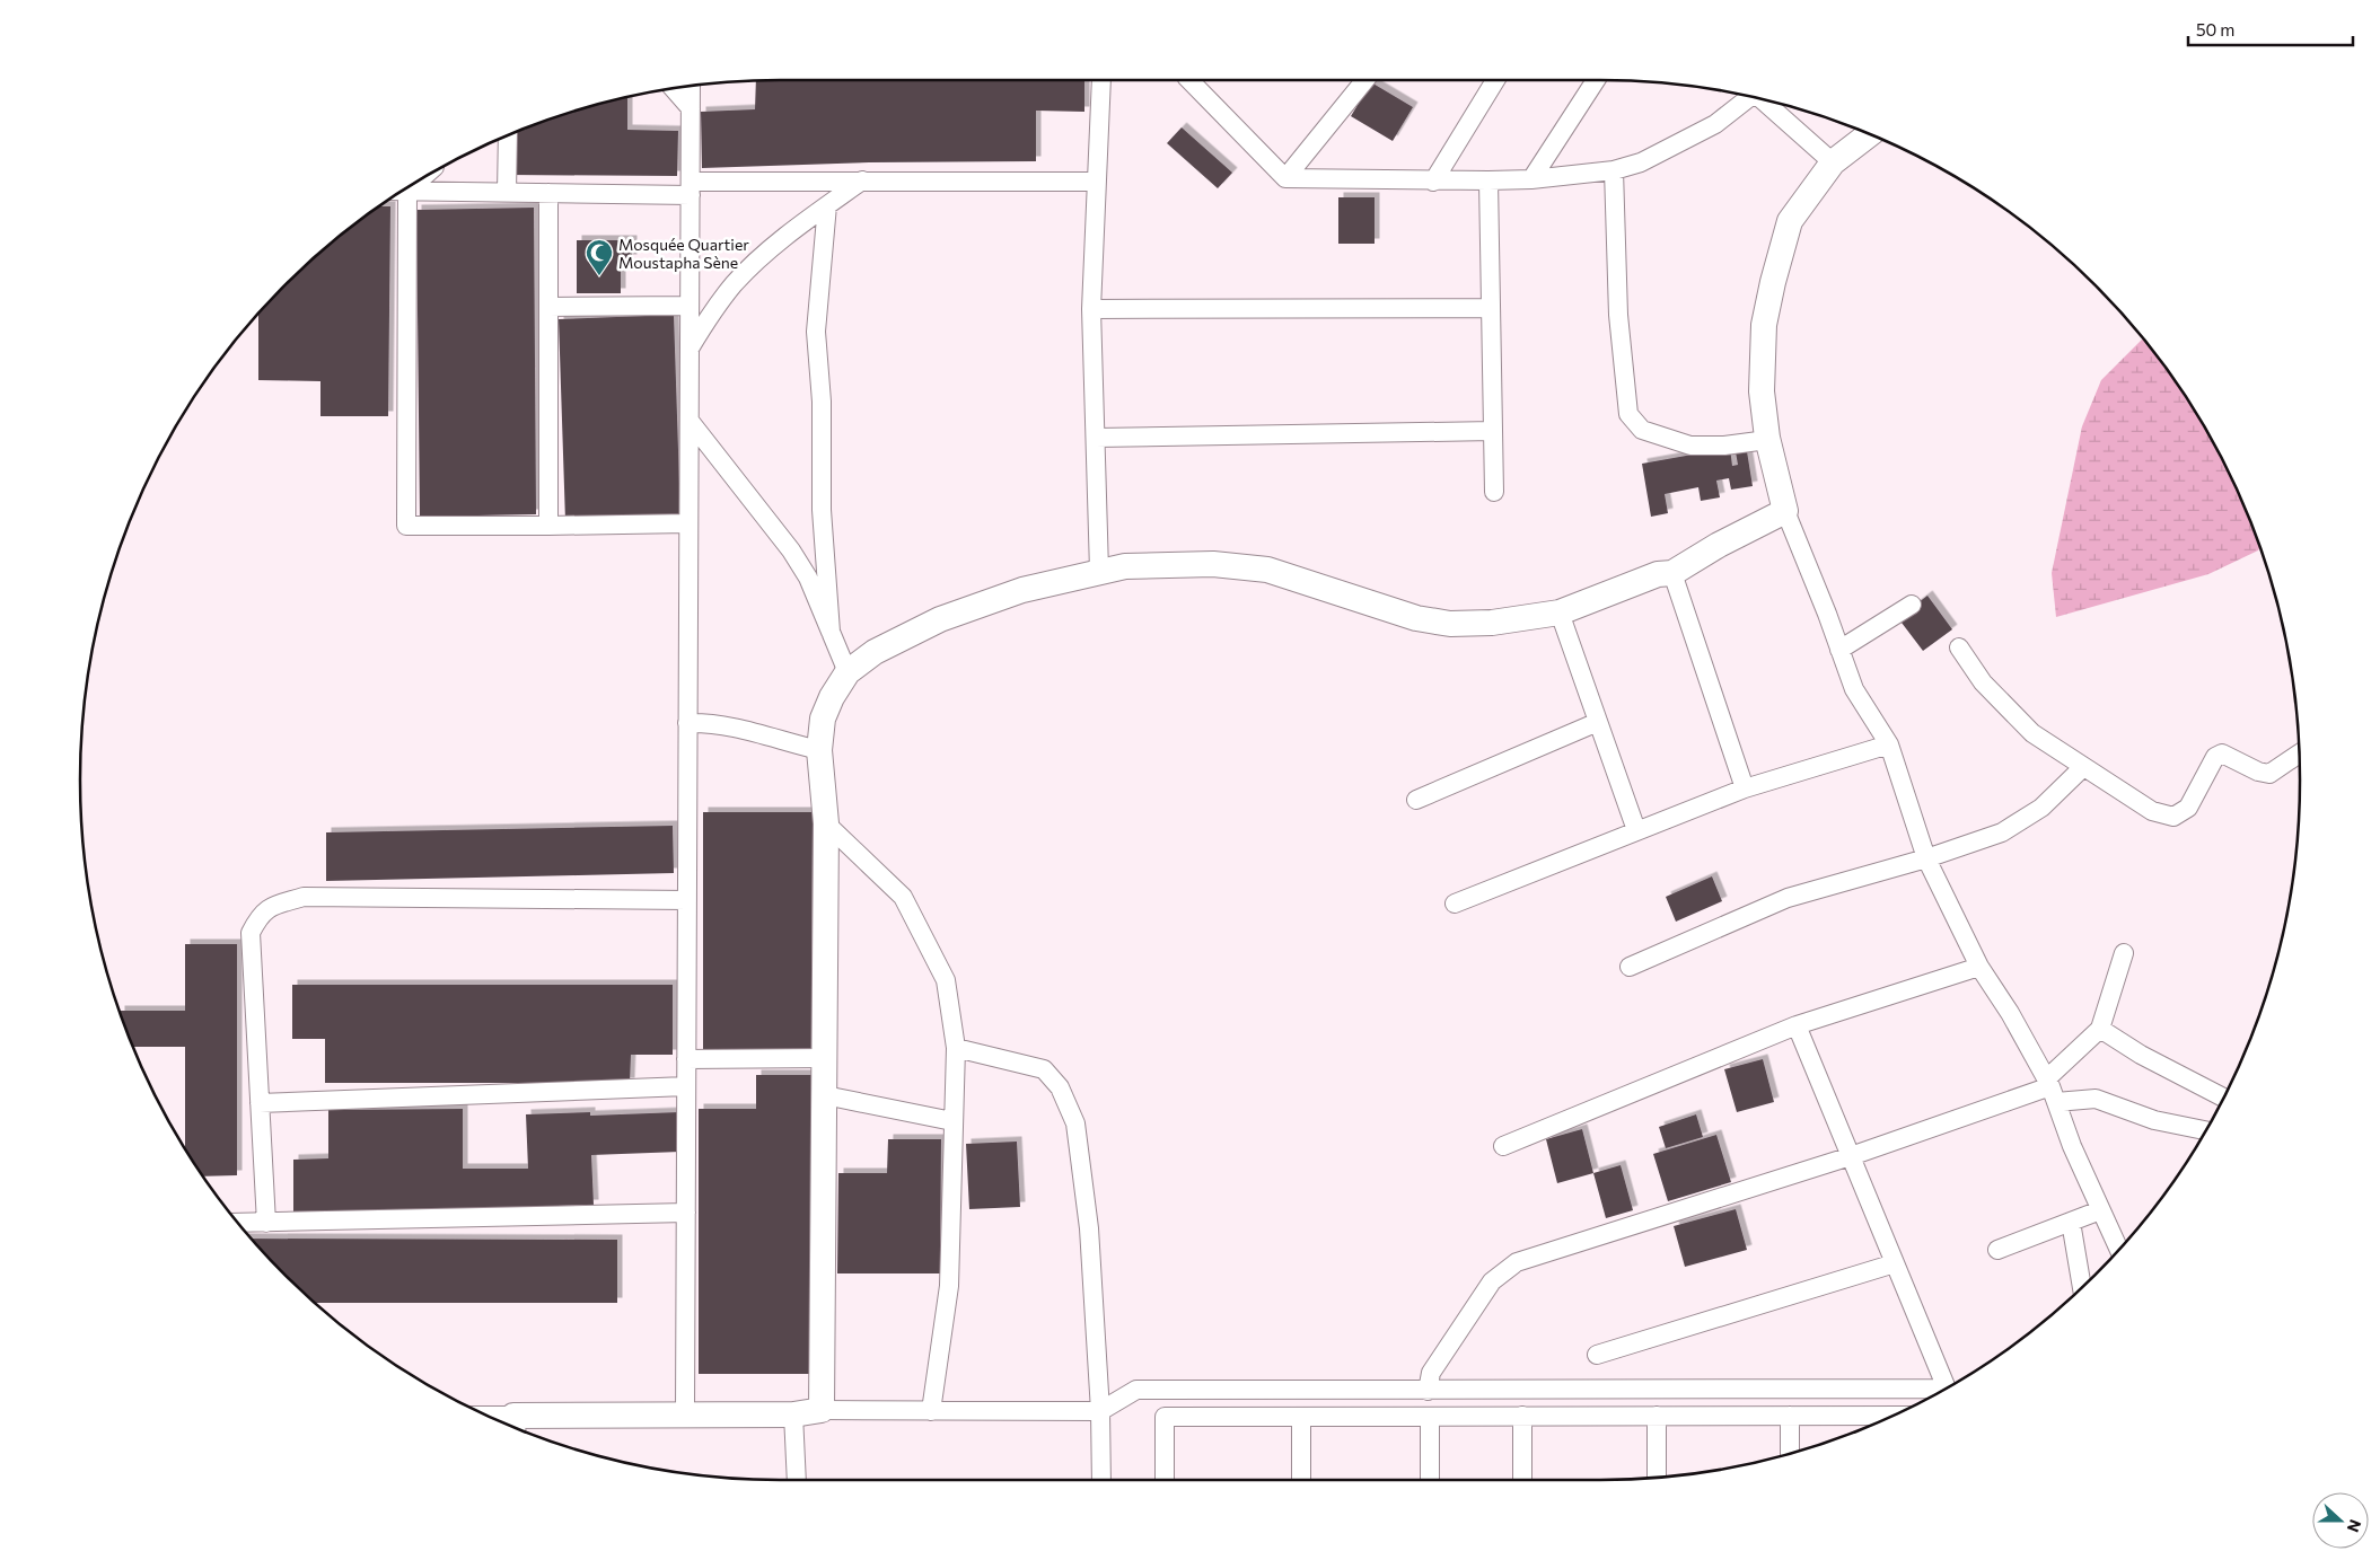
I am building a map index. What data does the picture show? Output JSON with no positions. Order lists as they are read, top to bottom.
{
  "places": {
    "mosque": ["Mosquée Quartier Moustapha Sène"]
  },
  "scale_bar": "50 m",
  "north": "right"
}
